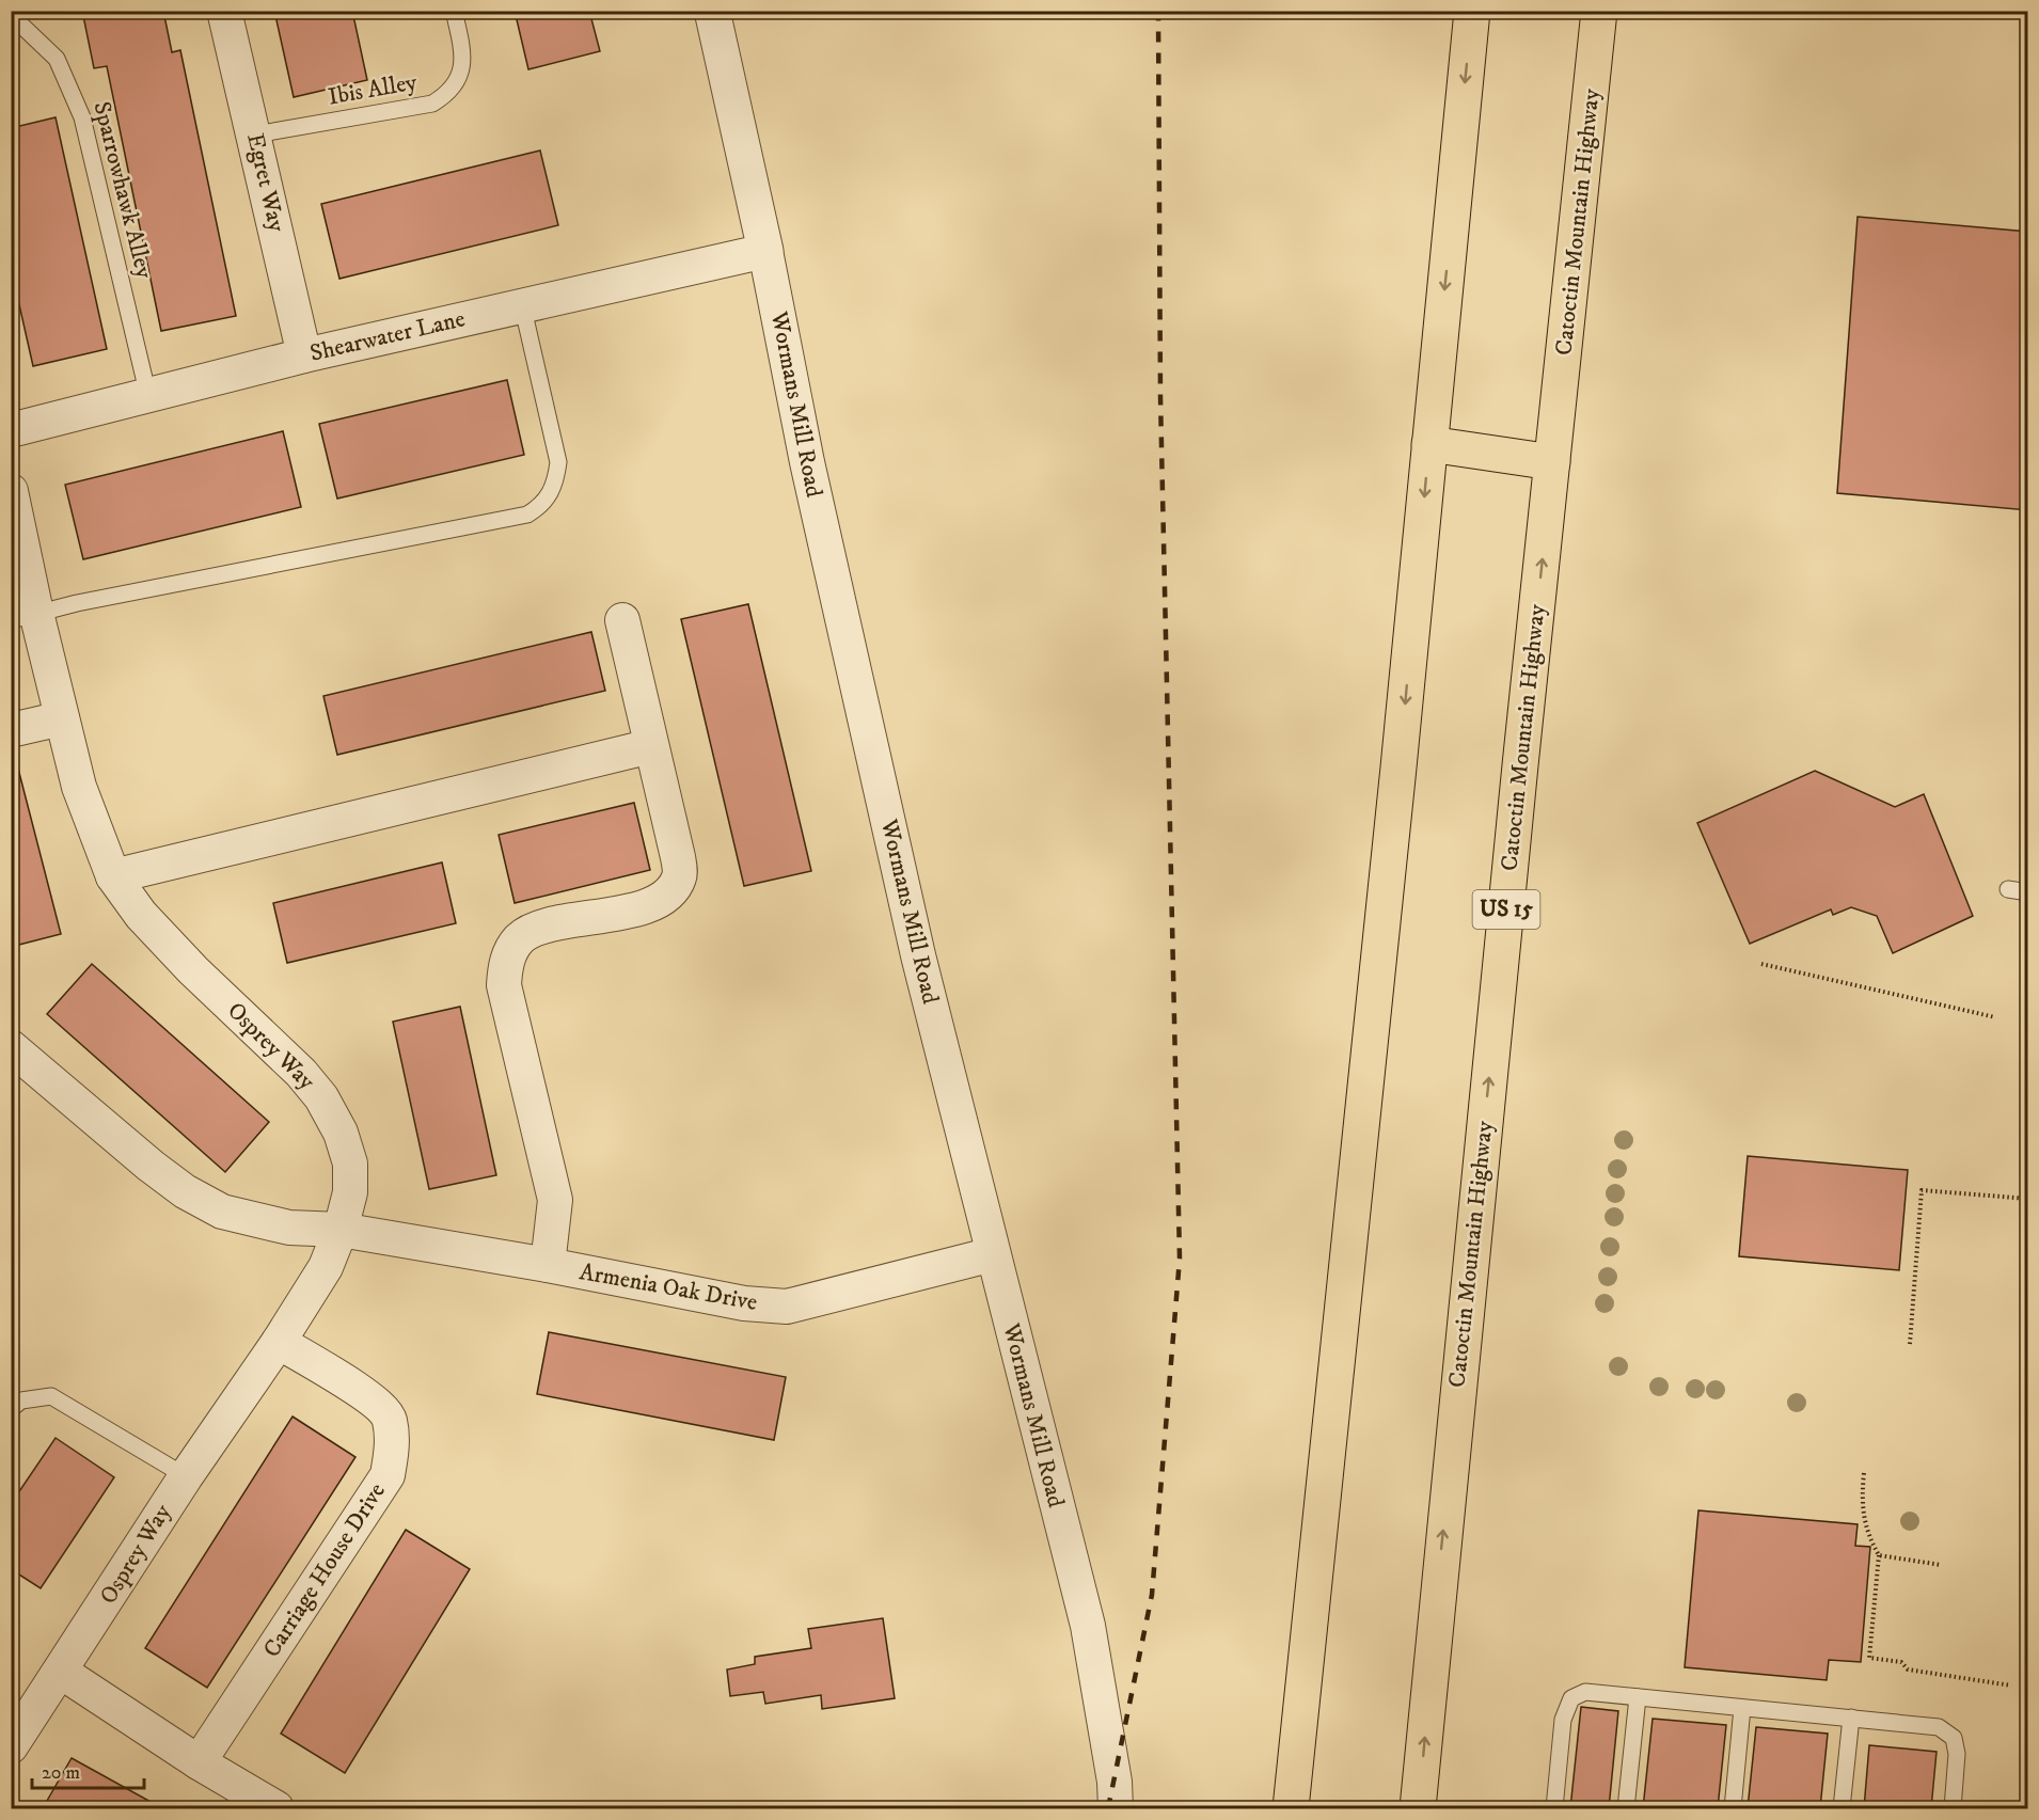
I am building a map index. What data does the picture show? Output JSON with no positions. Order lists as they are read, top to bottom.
{
  "streets": {
    "highway": ["Catoctin Mountain Highway", "US 15"],
    "street": [
      "Egret Way",
      "Shearwater Lane",
      "Wormans Mill Road",
      "Osprey Way",
      "Armenia Oak Drive",
      "Carriage House Drive"
    ],
    "lane": ["Ibis Alley", "Sparrowhawk Alley"]
  },
  "crossings": [
    ["Ibis Alley", "Egret Way"],
    ["Egret Way", "Shearwater Lane"],
    ["Sparrowhawk Alley", "Shearwater Lane"],
    ["Shearwater Lane", "Wormans Mill Road"],
    ["Wormans Mill Road", "Armenia Oak Drive"],
    ["Osprey Way", "Armenia Oak Drive"],
    ["Osprey Way", "Carriage House Drive"]
  ],
  "scale_bar": "20 m"
}
